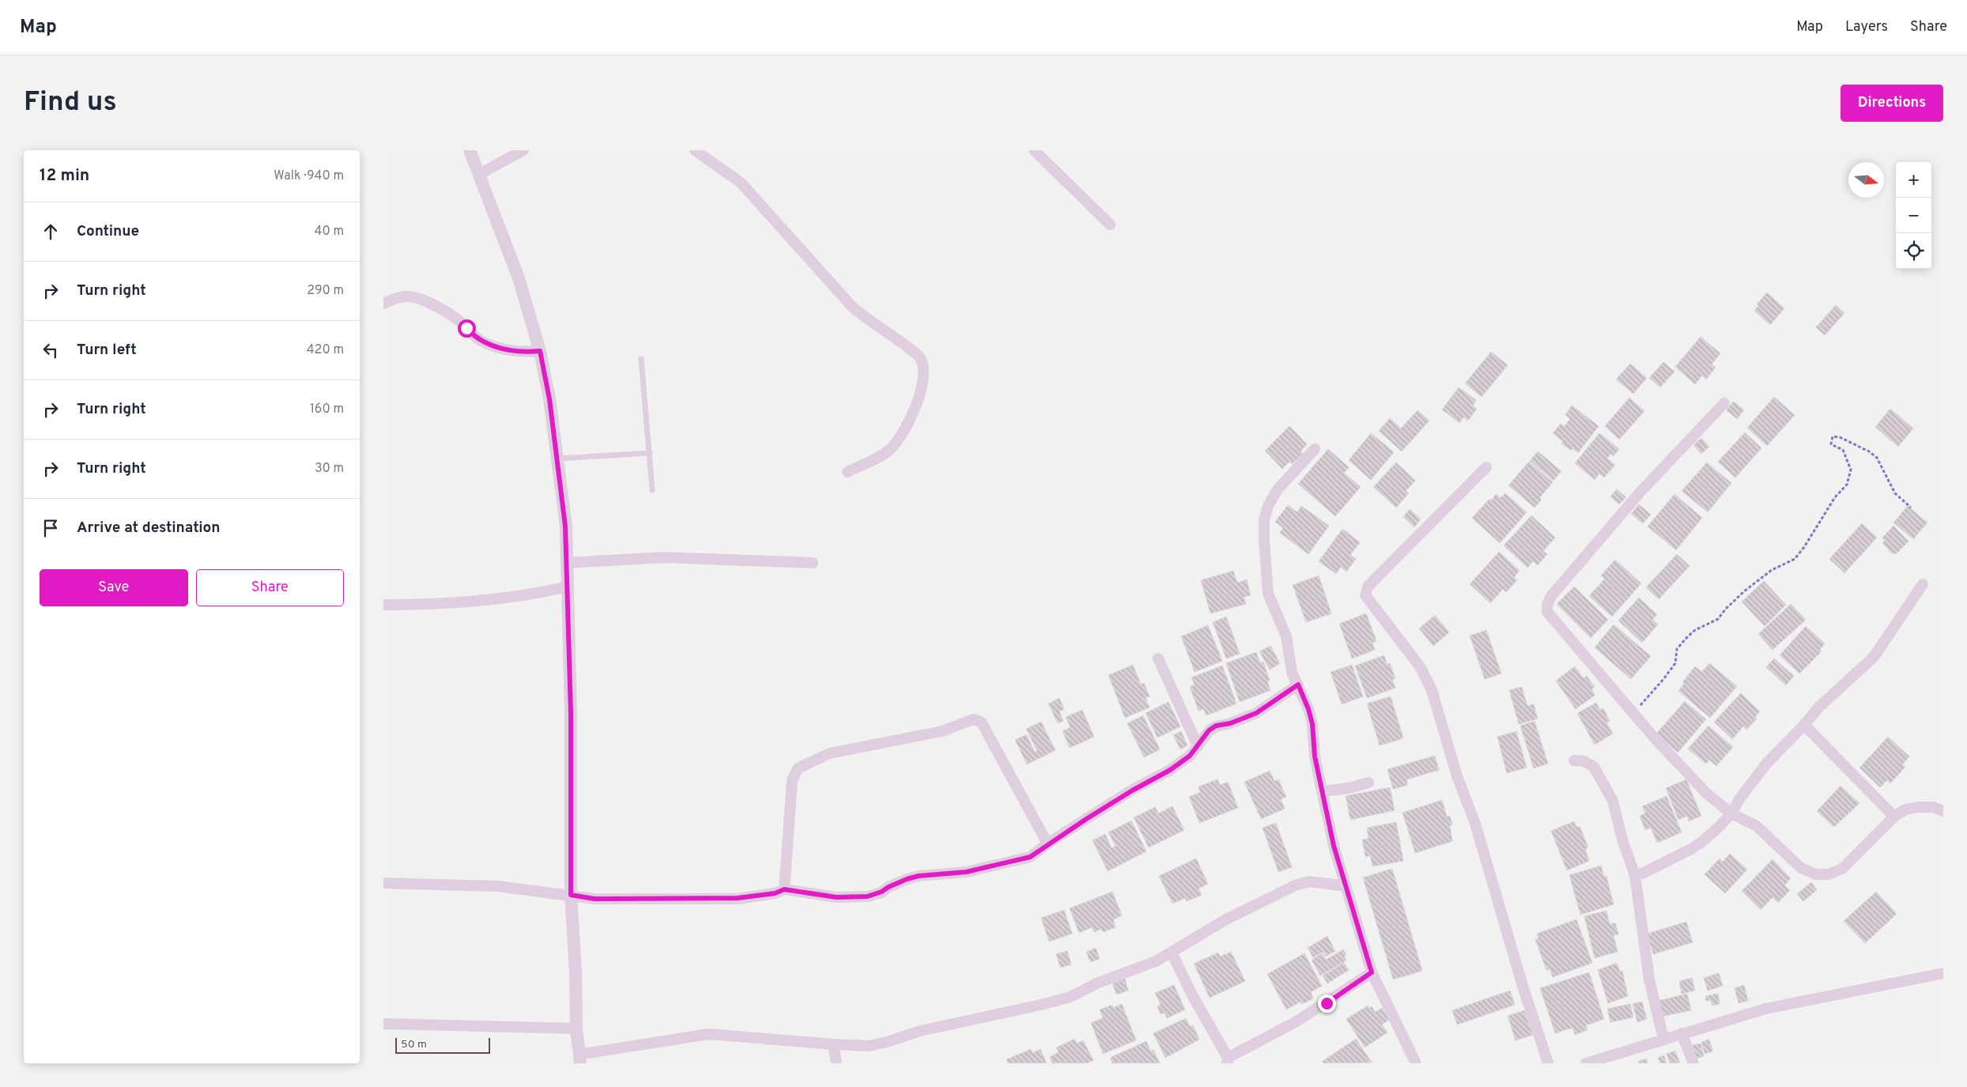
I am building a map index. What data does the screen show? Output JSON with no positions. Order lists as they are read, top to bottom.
{
  "scale_bar": "50 m",
  "north": "right",
  "page": {
    "header": "Map",
    "nav": ["Map", "Layers", "Share"],
    "buttons": [
      "Directions",
      ["Save", "Share"]
    ],
    "title": "Find us",
    "heading": ["12 min", "Walk · 940 m"],
    "map_buttons": ["+", "−"],
    "list": [
      ["Continue", "40 m"],
      ["Turn right", "290 m"],
      ["Turn left", "420 m"],
      ["Turn right", "160 m"],
      ["Turn right", "30 m"],
      "Arrive at destination"
    ],
    "scale": "50 m"
  }
}
